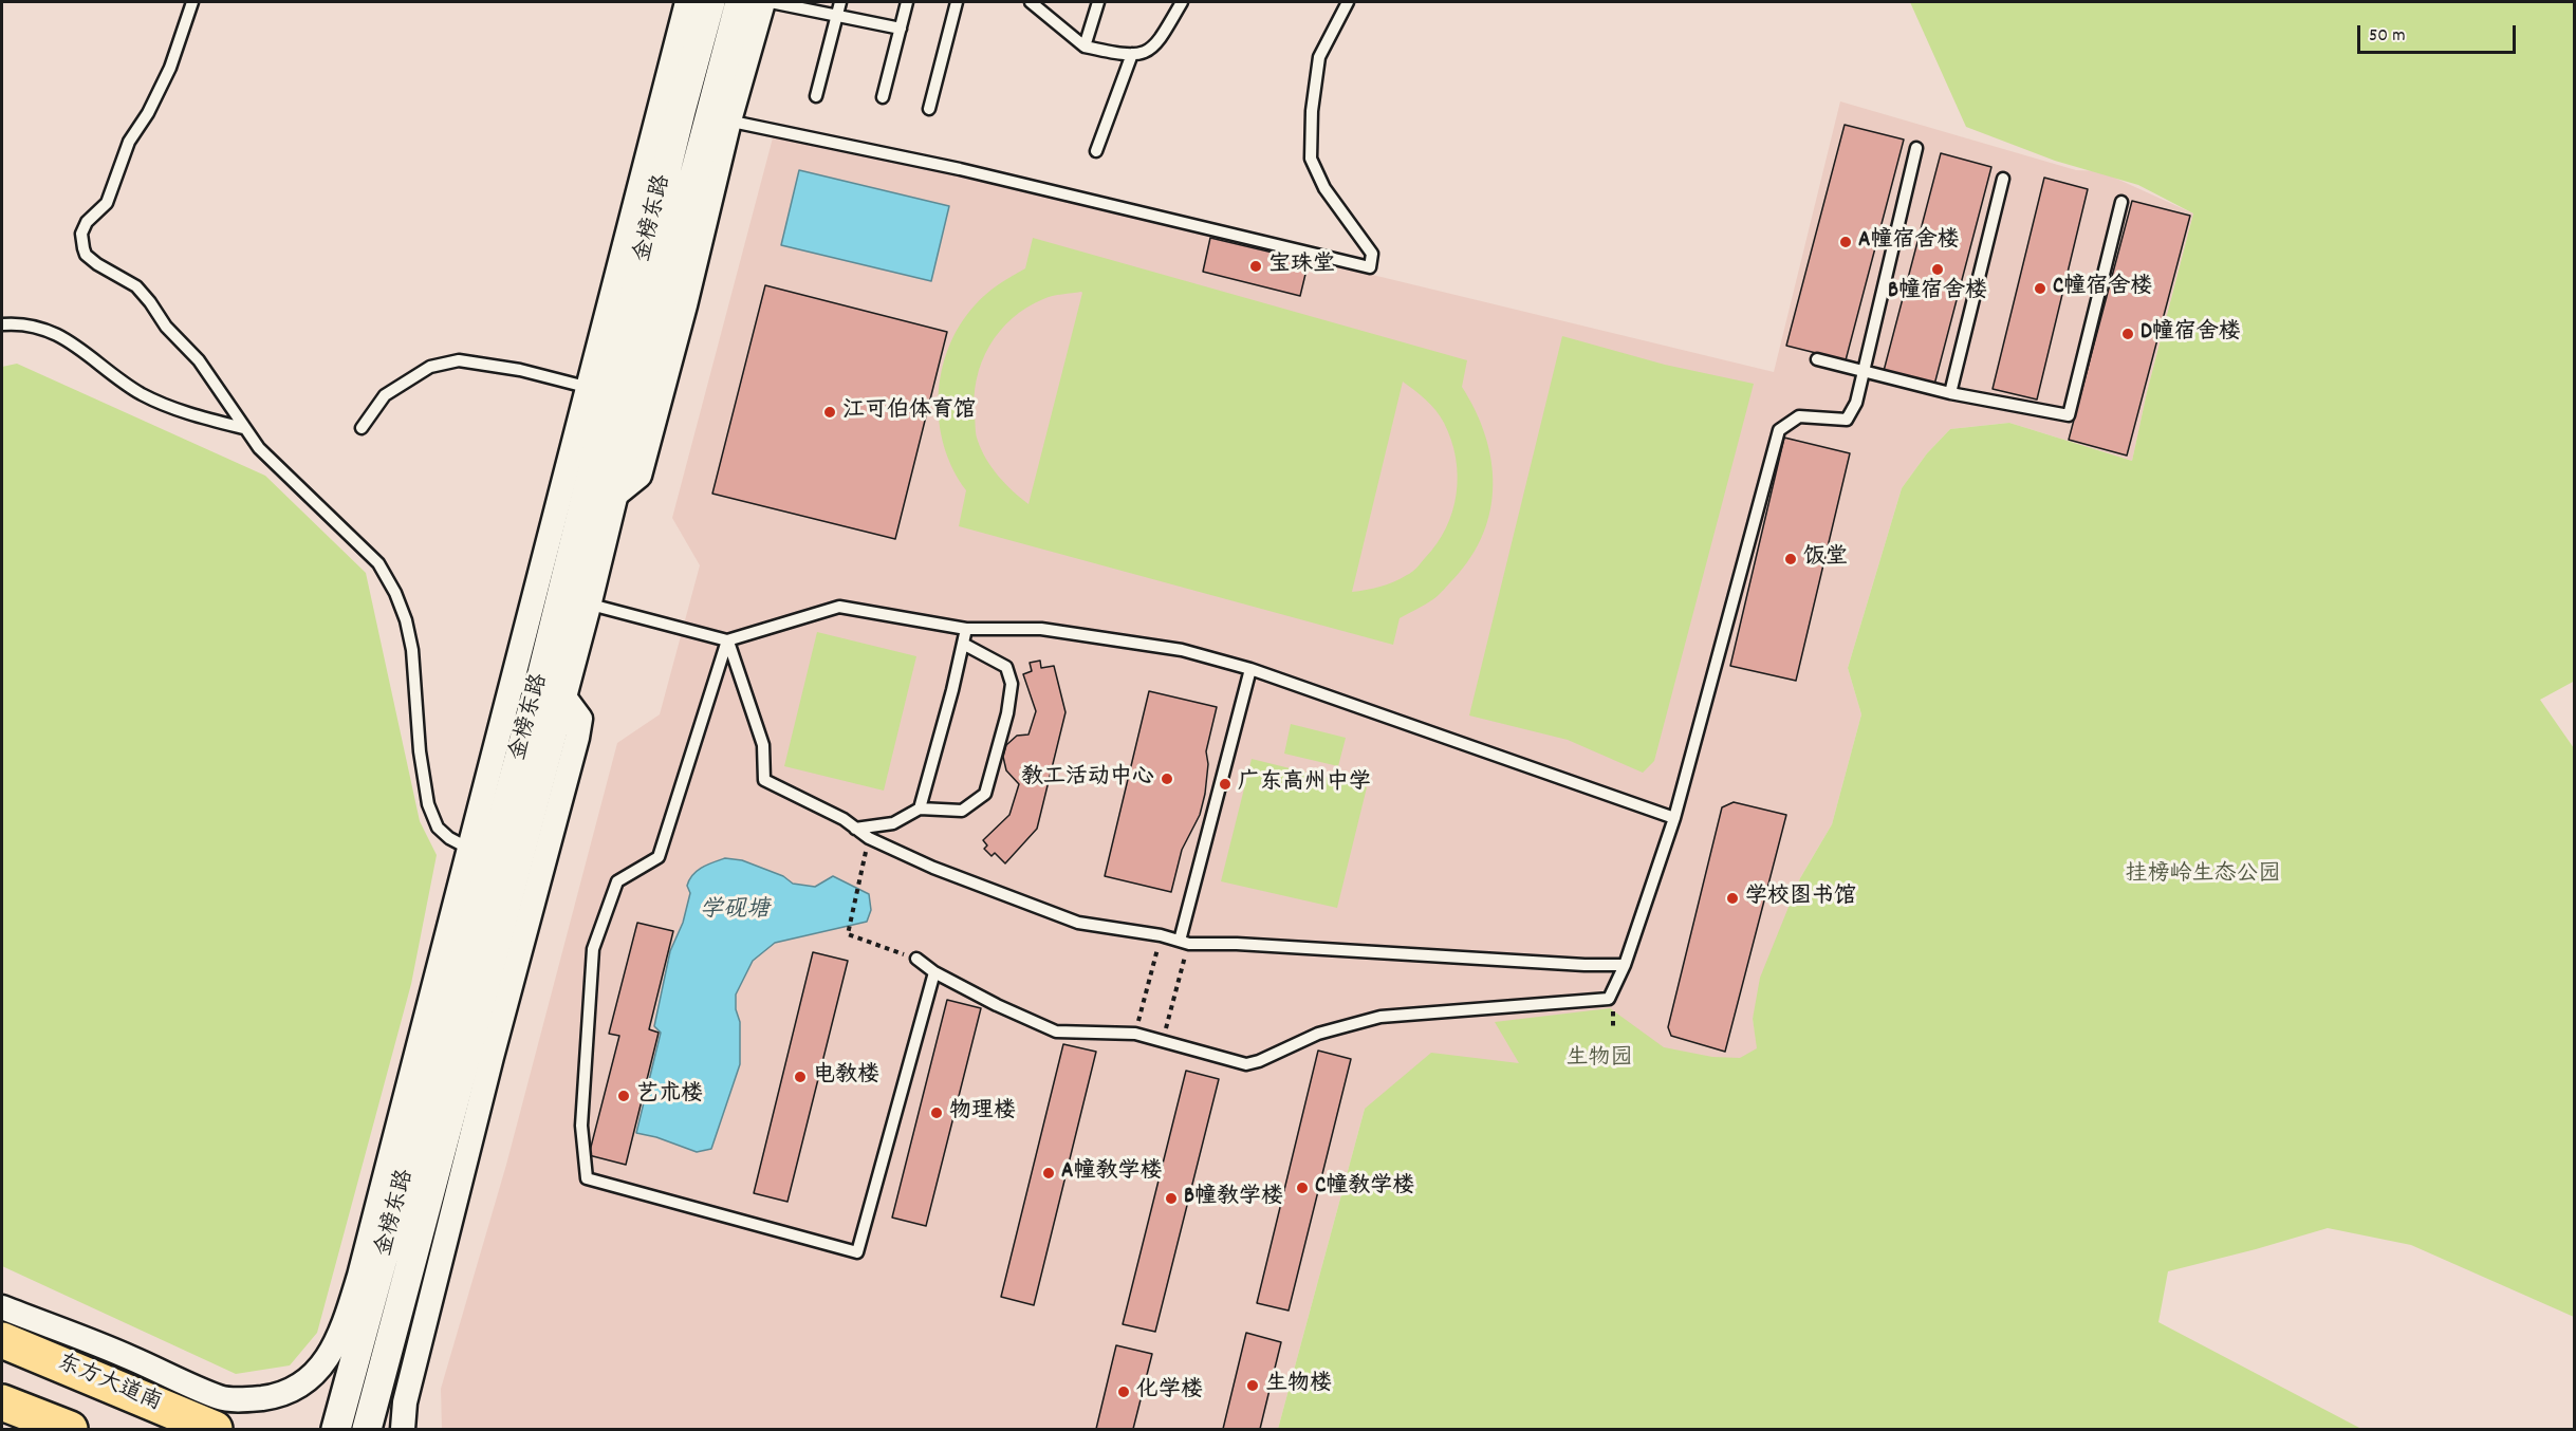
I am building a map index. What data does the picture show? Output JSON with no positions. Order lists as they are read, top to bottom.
{
  "streets": {
    "main road": ["东方大道南"],
    "street": ["金榜东路"]
  },
  "water": ["学砚塘"],
  "parks": ["挂榜岭生态公园", "生物园"],
  "places": [
    "A幢宿舍楼",
    "宝珠堂",
    "B幢宿舍楼",
    "C幢宿舍楼",
    "D幢宿舍楼",
    "江可伯体育馆",
    "饭堂",
    "教工活动中心",
    "广东高州中学",
    "学校图书馆",
    "电教楼",
    "艺术楼",
    "物理楼",
    "A幢教学楼",
    "C幢教学楼",
    "B幢教学楼",
    "生物楼",
    "化学楼"
  ],
  "scale_bar": "50 m"
}
